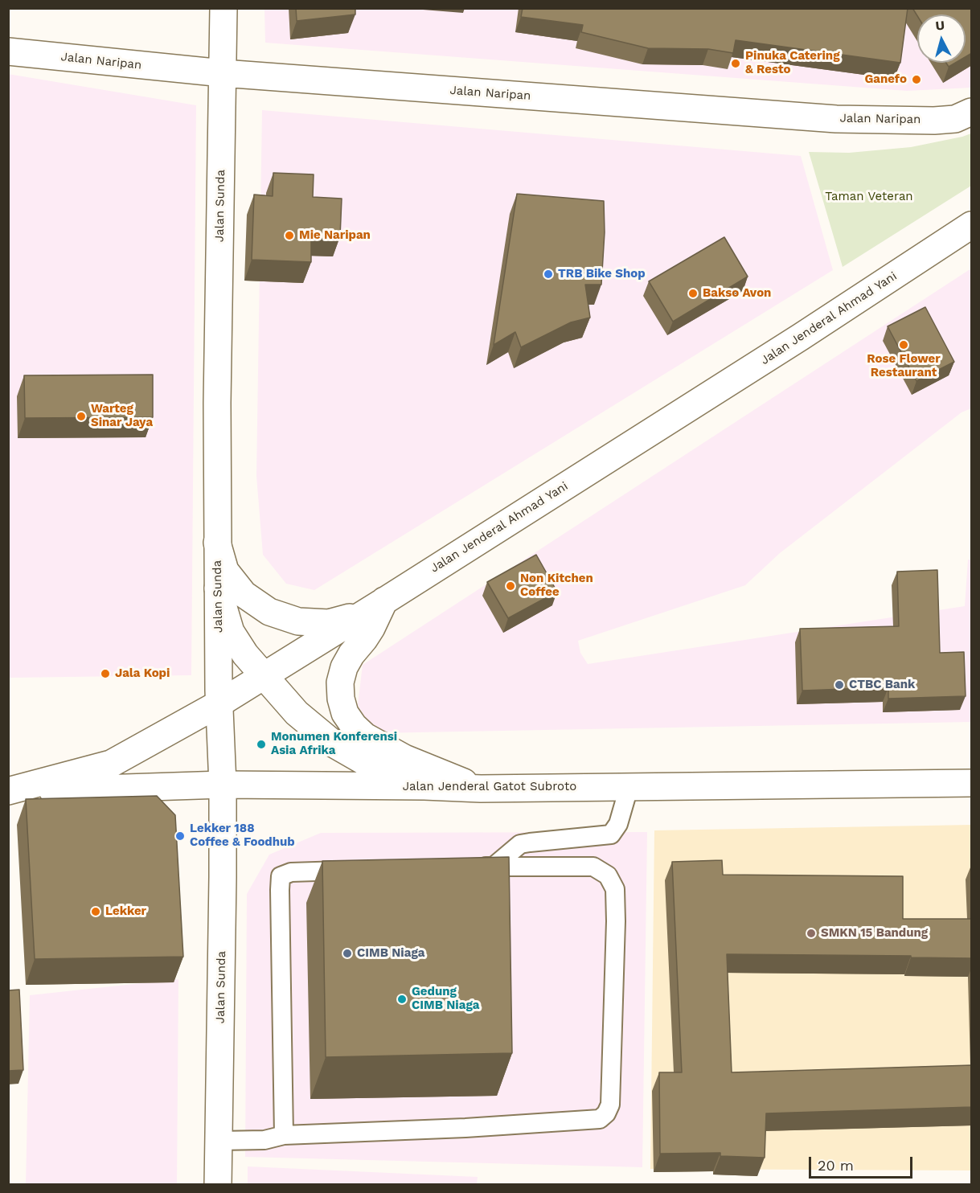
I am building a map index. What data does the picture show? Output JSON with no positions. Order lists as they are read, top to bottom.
{
  "streets": {
    "main road": [
      "Jalan Naripan",
      "Jalan Sunda",
      "Jalan Jenderal Ahmad Yani",
      "Jalan Jenderal Gatot Subroto"
    ]
  },
  "crossings": [
    ["Jalan Naripan", "Jalan Sunda"],
    ["Jalan Sunda", "Jalan Jenderal Ahmad Yani"],
    ["Jalan Sunda", "Jalan Jenderal Gatot Subroto"],
    ["Jalan Jenderal Ahmad Yani", "Jalan Jenderal Gatot Subroto"]
  ],
  "parks": ["Taman Veteran"],
  "places": [
    "Pinuka Catering & Resto",
    "Ganefo",
    "Mie Naripan",
    "TRB Bike Shop",
    "Bakso Avon",
    "Rose Flower Restaurant",
    "Warteg Sinar Jaya",
    "Non Kitchen Coffee",
    "Jala Kopi",
    "CTBC Bank",
    "Monumen Konferensi Asia Afrika",
    "Lekker 188 Coffee & Foodhub",
    "Lekker",
    "SMKN 15 Bandung",
    "CIMB Niaga",
    "Gedung CIMB Niaga"
  ],
  "scale_bar": "20 m",
  "north": "top"
}
